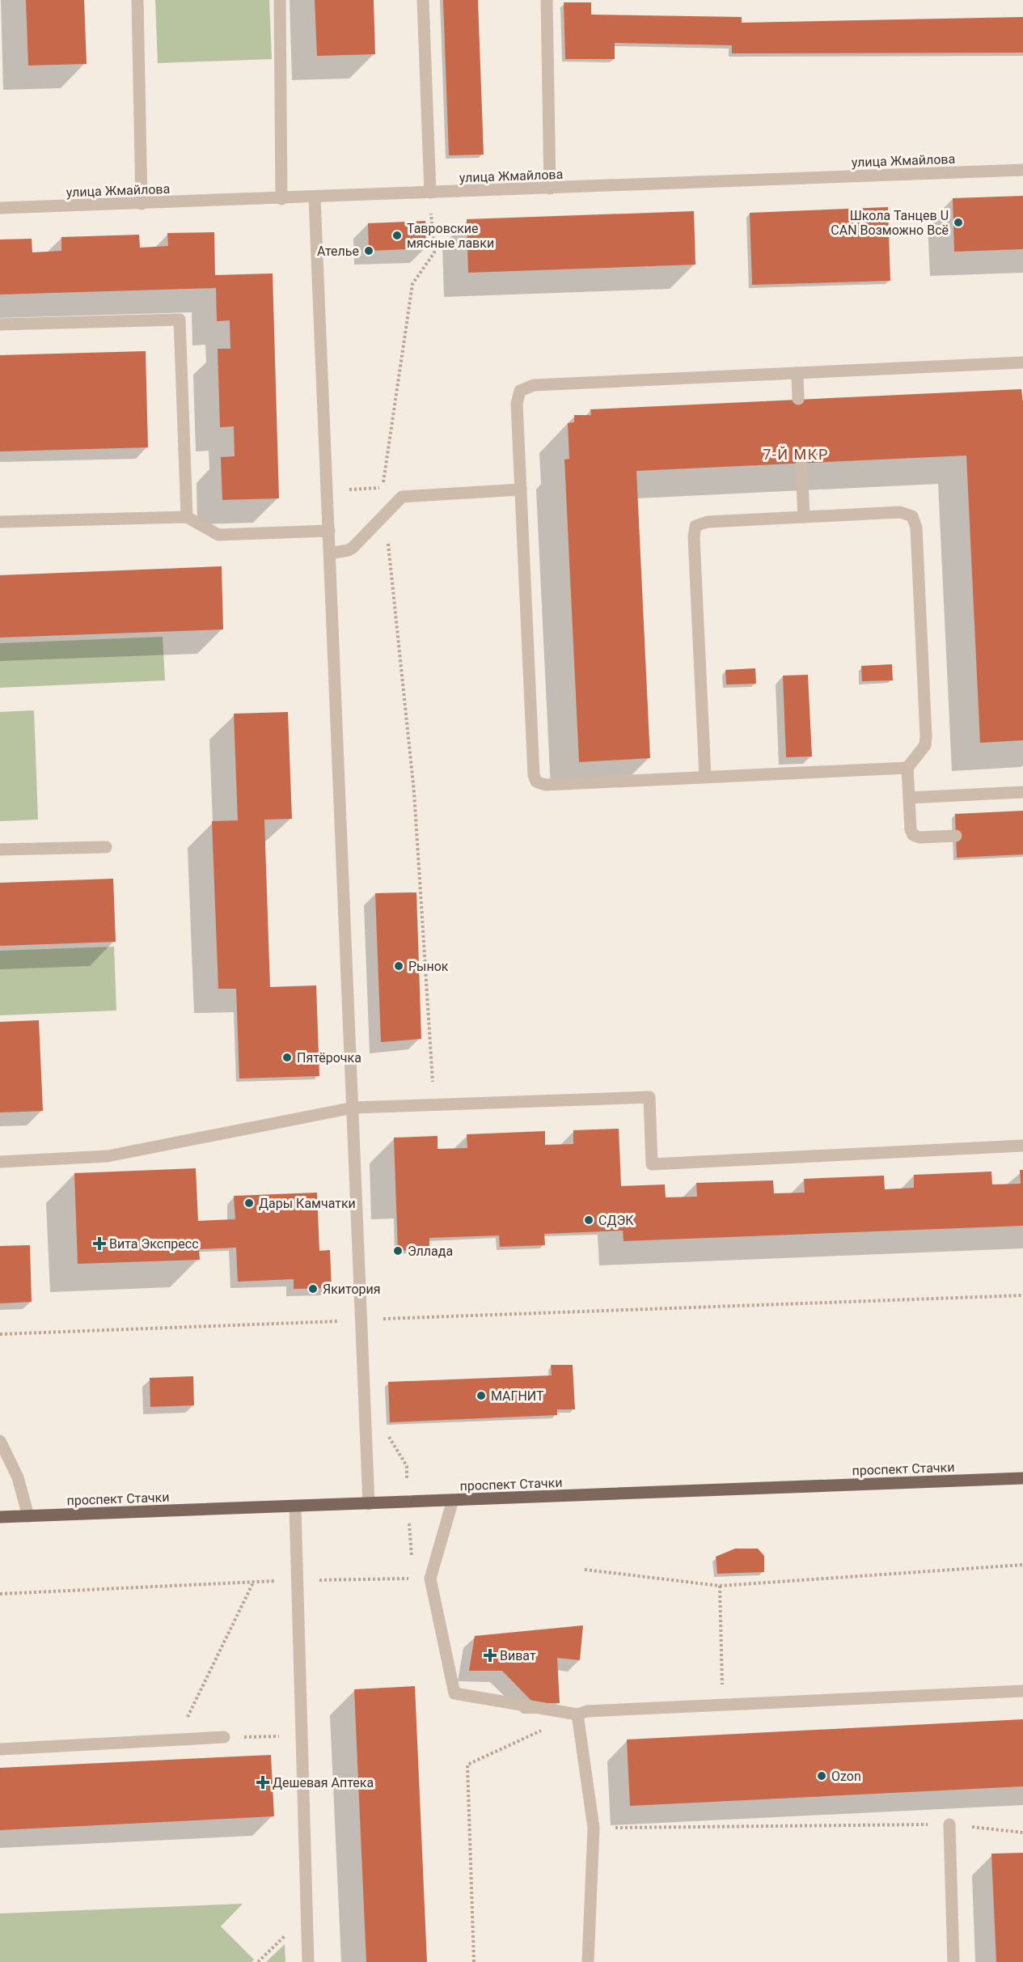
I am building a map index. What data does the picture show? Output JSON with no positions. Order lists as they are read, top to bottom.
{
  "streets": {
    "main road": ["проспект Стачки"],
    "street": ["улица Жмайлова"]
  },
  "districts": ["7-Й МКР"],
  "places": {
    "other": [
      "Школа Танцев U CAN Возможно Всё",
      "Тавровские мясные лавки",
      "Ателье",
      "Рынок",
      "Пятёрочка",
      "Дары Камчатки",
      "СДЭК",
      "Эллада",
      "Якитория",
      "МАГНИТ",
      "Ozon"
    ],
    "health": ["Вита Экспресс", "Виват", "Дешевая Аптека"]
  }
}
